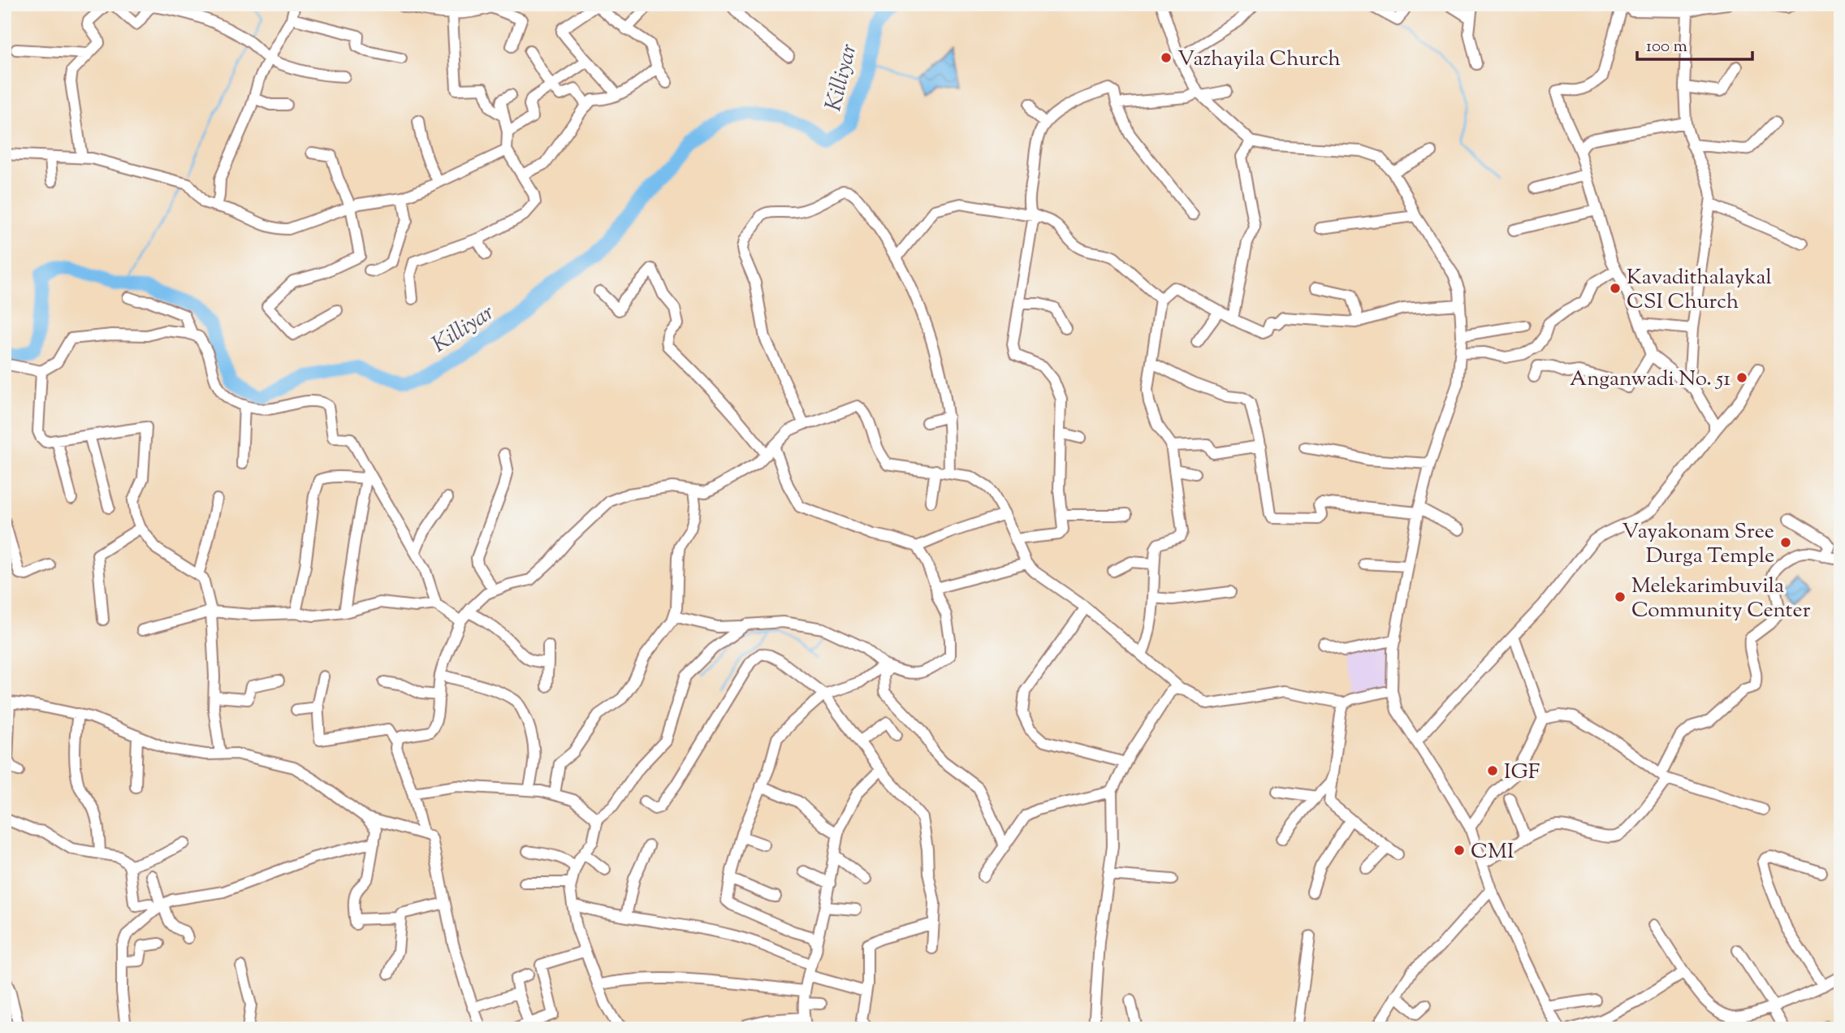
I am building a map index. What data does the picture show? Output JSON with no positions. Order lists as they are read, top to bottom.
{
  "water": ["Killiyar"],
  "places": [
    "Vazhayila Church",
    "Kavadithalaykal CSI Church",
    "Anganwadi No. 51",
    "Vayakonam Sree Durga Temple",
    "Melekarimbuvila Community Center",
    "IGF",
    "CMI"
  ],
  "scale_bar": "100 m"
}
